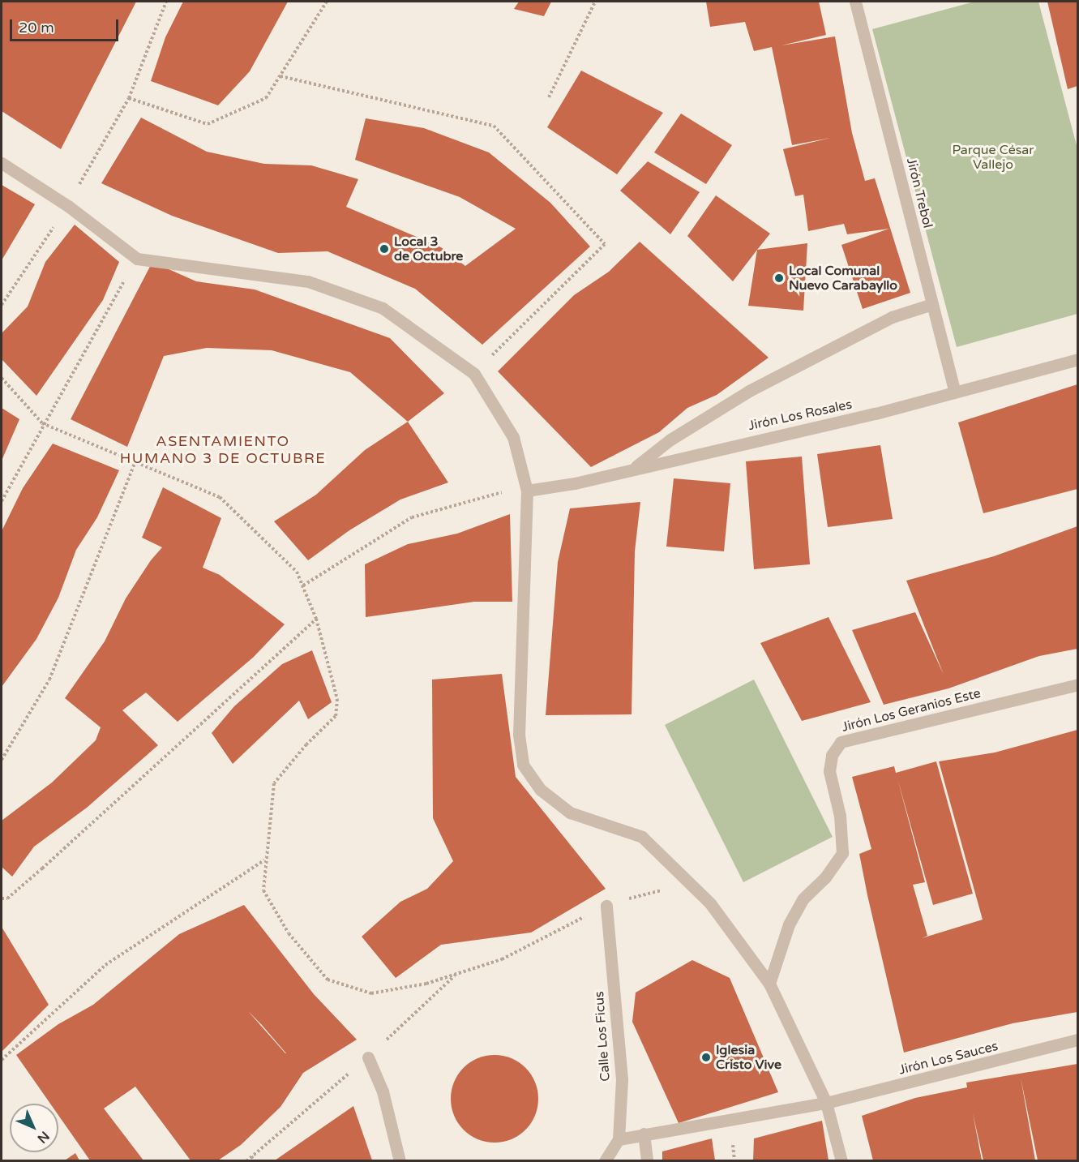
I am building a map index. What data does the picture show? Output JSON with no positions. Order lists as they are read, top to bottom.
{
  "streets": {
    "street": [
      "Jirón Trebol",
      "Jirón Los Rosales",
      "Jirón Los Geranios Este",
      "Calle Los Ficus",
      "Jirón Los Sauces"
    ]
  },
  "crossings": [
    ["Jirón Trebol", "Jirón Los Rosales"],
    ["Calle Los Ficus", "Jirón Los Sauces"]
  ],
  "districts": ["ASENTAMIENTO HUMANO 3 DE OCTUBRE"],
  "parks": ["Parque César Vallejo"],
  "places": ["Local 3 de Octubre", "Local Comunal Nuevo Carabayllo", "Iglesia Cristo Vive"],
  "scale_bar": "20 m",
  "north": "bottom right"
}
